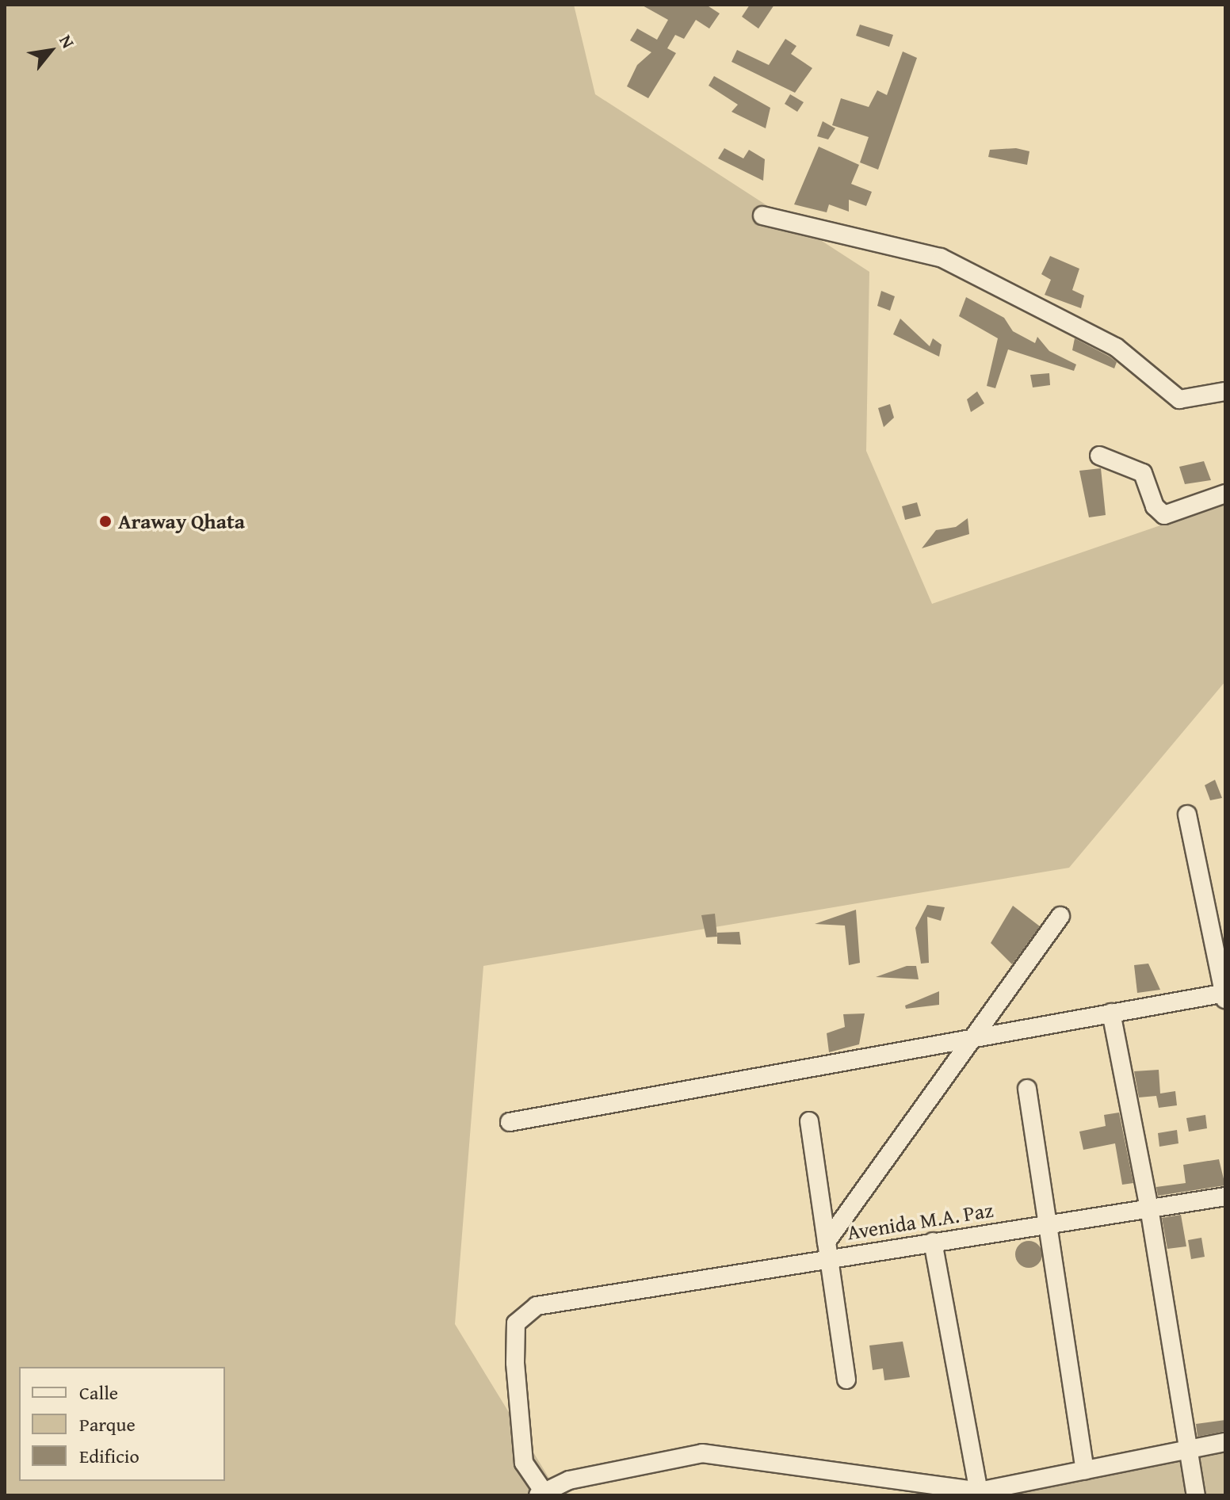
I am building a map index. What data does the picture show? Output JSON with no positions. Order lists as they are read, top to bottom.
{
  "streets": {
    "street": ["Avenida M.A. Paz"]
  },
  "places": ["Araway Qhata"],
  "legend": ["Calle", "Parque", "Edificio"],
  "north": "top right"
}
